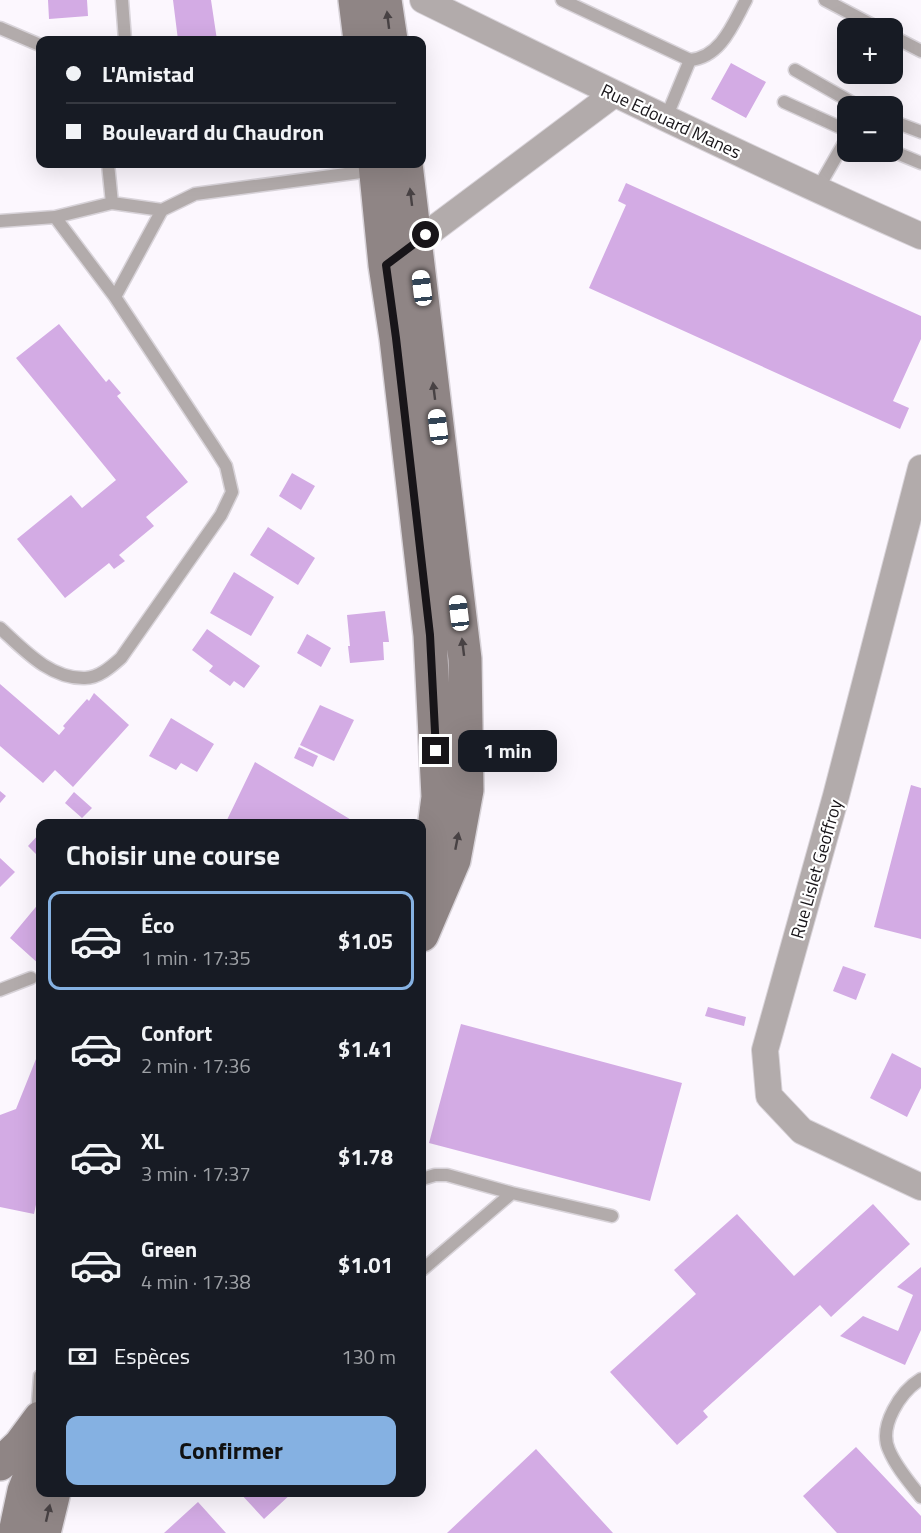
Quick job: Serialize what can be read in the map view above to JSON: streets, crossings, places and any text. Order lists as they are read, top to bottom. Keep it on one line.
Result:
{"streets":{"street":["Rue Edouard Manes","Rue Lislet Geoffroy"]},"page":{"map_buttons":["+","−"],"banner":["L'Amistad","Boulevard du Chaudron"],"bubble":"1 min","heading":"Choisir une course","list":[{"name":"Éco","note":"1 min · 17:35","value":"$1.05"},{"name":"Confort","note":"2 min · 17:36","value":"$1.41"},{"name":"XL","note":"3 min · 17:37","value":"$1.78"},{"name":"Green","note":"4 min · 17:38","value":"$1.01"}],"pay":["Espèces","130 m"],"buttons":"Confirmer"}}
